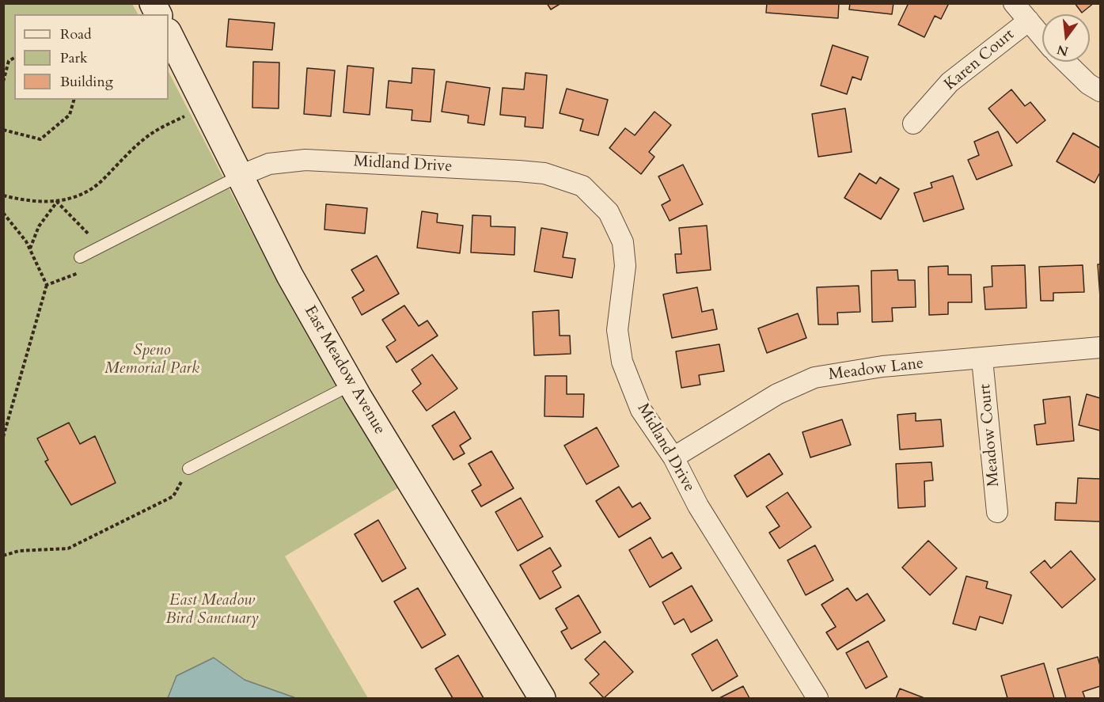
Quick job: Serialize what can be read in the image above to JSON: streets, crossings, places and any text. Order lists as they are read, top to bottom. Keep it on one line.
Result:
{"streets":{"street":["Karen Court","Midland Drive","Meadow Lane","East Meadow Avenue","Meadow Court"]},"crossings":[["Midland Drive","Meadow Lane"],["Midland Drive","East Meadow Avenue"],["Meadow Lane","Meadow Court"]],"parks":["Speno Memorial Park","East Meadow Bird Sanctuary"],"legend":["Road","Park","Building"],"north":"bottom"}
